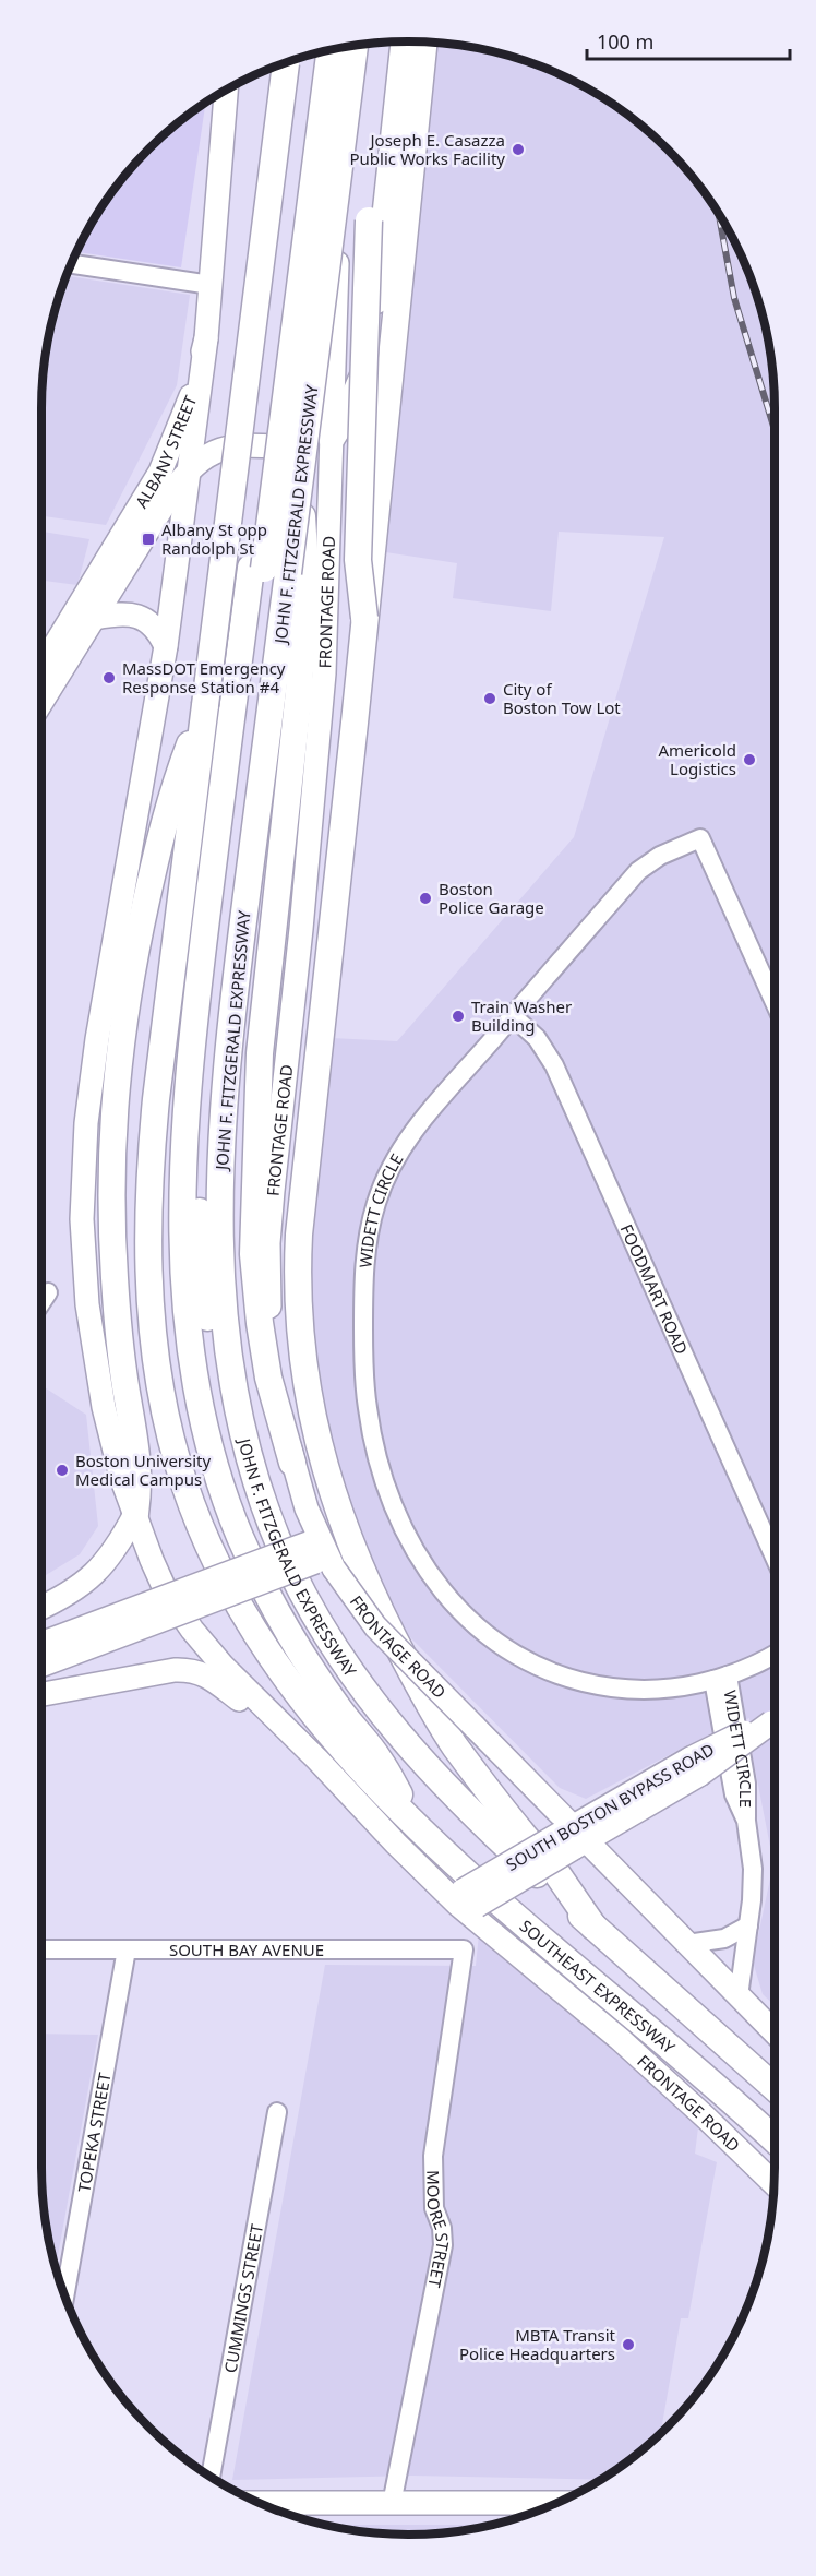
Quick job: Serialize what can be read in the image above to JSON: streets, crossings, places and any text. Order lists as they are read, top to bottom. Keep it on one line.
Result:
{"streets":{"highway":["JOHN F. FITZGERALD EXPRESSWAY","SOUTHEAST EXPRESSWAY"],"main road":["ALBANY STREET","FRONTAGE ROAD","SOUTH BOSTON BYPASS ROAD"],"street":["WIDETT CIRCLE","FOODMART ROAD","SOUTH BAY AVENUE","TOPEKA STREET","MOORE STREET","CUMMINGS STREET"]},"crossings":[["ALBANY STREET","FRONTAGE ROAD"],["FRONTAGE ROAD","WIDETT CIRCLE"],["FRONTAGE ROAD","SOUTH BOSTON BYPASS ROAD"],["WIDETT CIRCLE","FOODMART ROAD"],["SOUTH BAY AVENUE","TOPEKA STREET"],["SOUTH BAY AVENUE","MOORE STREET"]],"places":{"other":["Joseph E. Casazza Public Works Facility","MassDOT Emergency Response Station #4","City of Boston Tow Lot","Americold Logistics","Boston Police Garage","Train Washer Building","Boston University Medical Campus","MBTA Transit Police Headquarters"],"transit":["Albany St opp Randolph St"]},"scale_bar":"100 m"}
